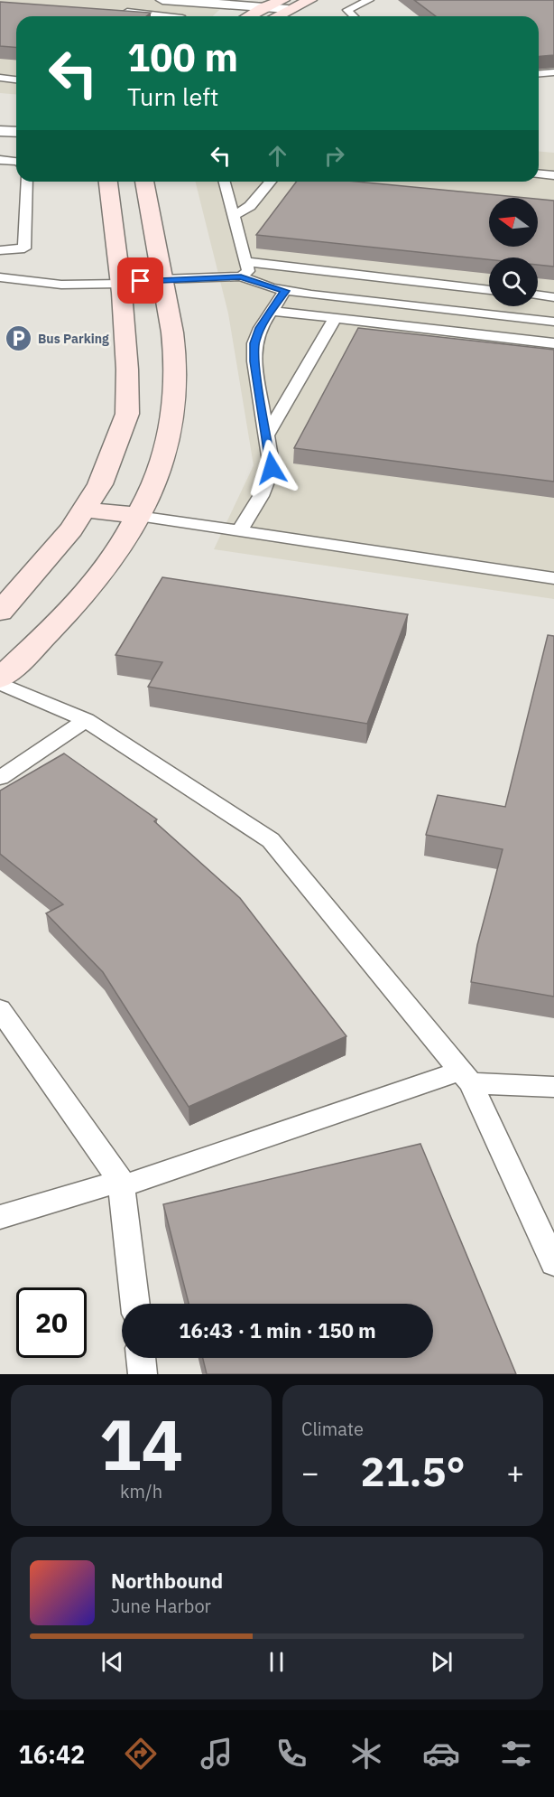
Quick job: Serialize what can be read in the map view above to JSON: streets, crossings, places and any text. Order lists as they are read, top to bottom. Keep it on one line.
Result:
{"places":{"parking":["Bus Parking"]},"north":"left","page":{"turn":["100 m","Turn left"],"limit":"20","trip":"16:43 · 1 min · 150 m","tile":[["14","km/h"],"Climate"],"heat":["−","21.5°","+"],"song":["Northbound","June Harbor"],"tabs":"16:42"}}
